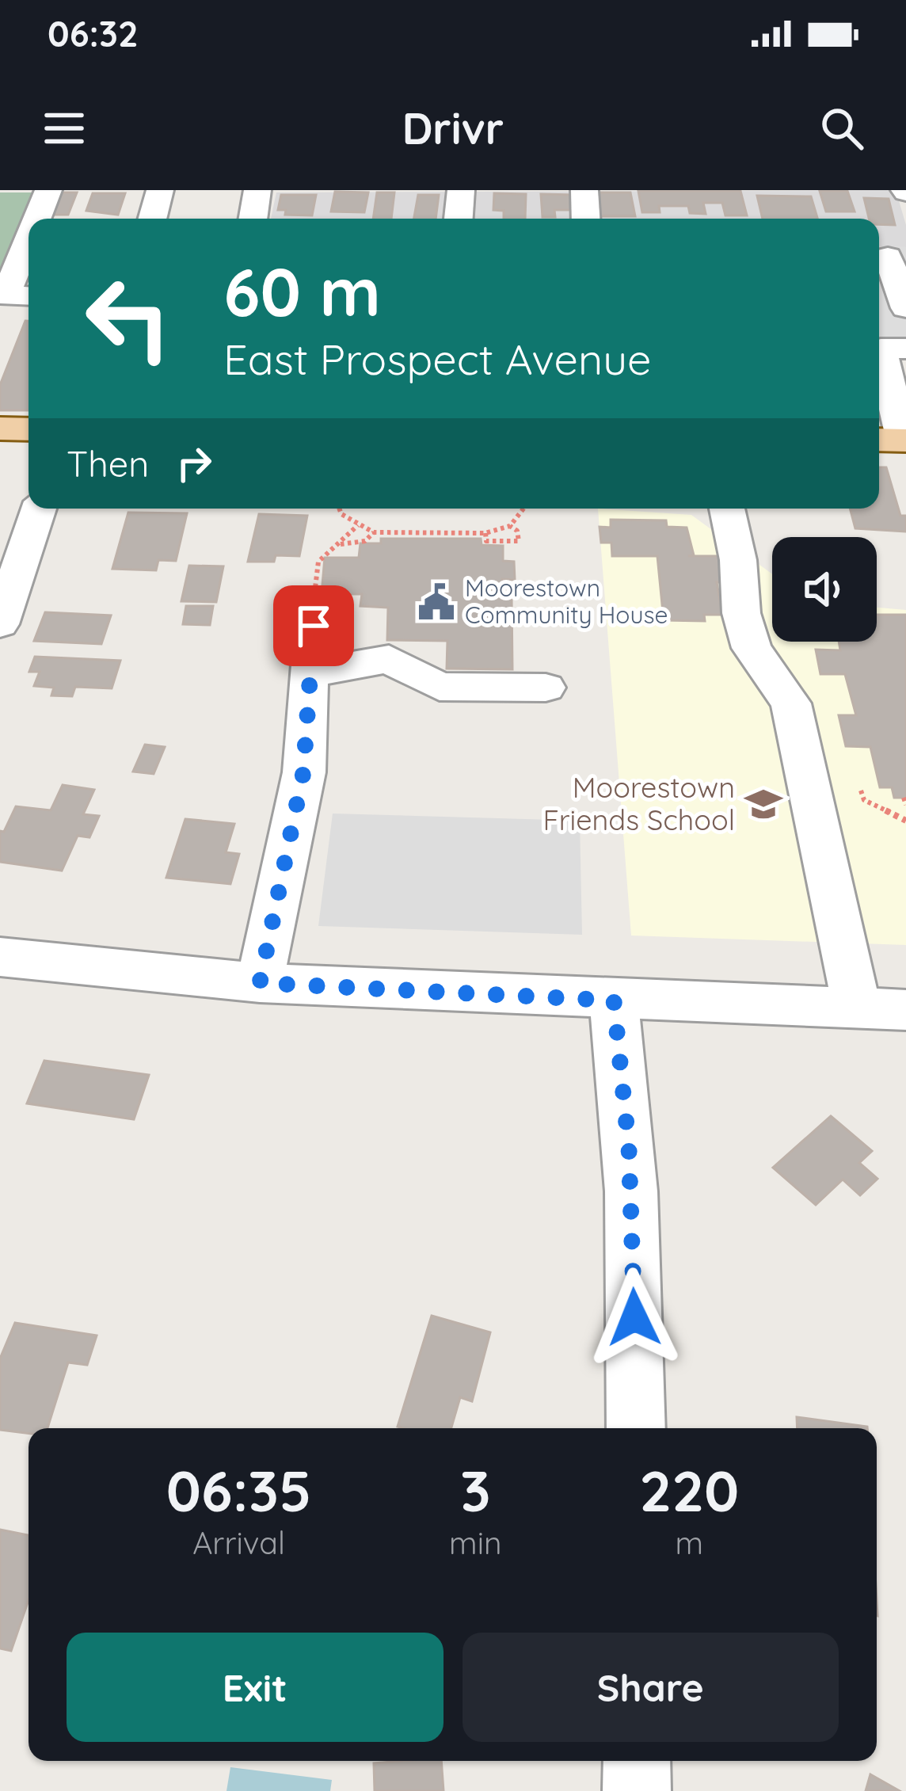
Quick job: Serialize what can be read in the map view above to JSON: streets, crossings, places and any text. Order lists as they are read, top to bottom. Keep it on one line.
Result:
{"places":{"public building":["Moorestown Community House"],"school or university":["Moorestown Friends School"]},"page":{"status":"06:32","header":"Drivr","turn":["60 m","East Prospect Avenue"],"then":"Then","eta":["06:35","Arrival","3","min","220","m"],"buttons":["Exit","Share"]}}
